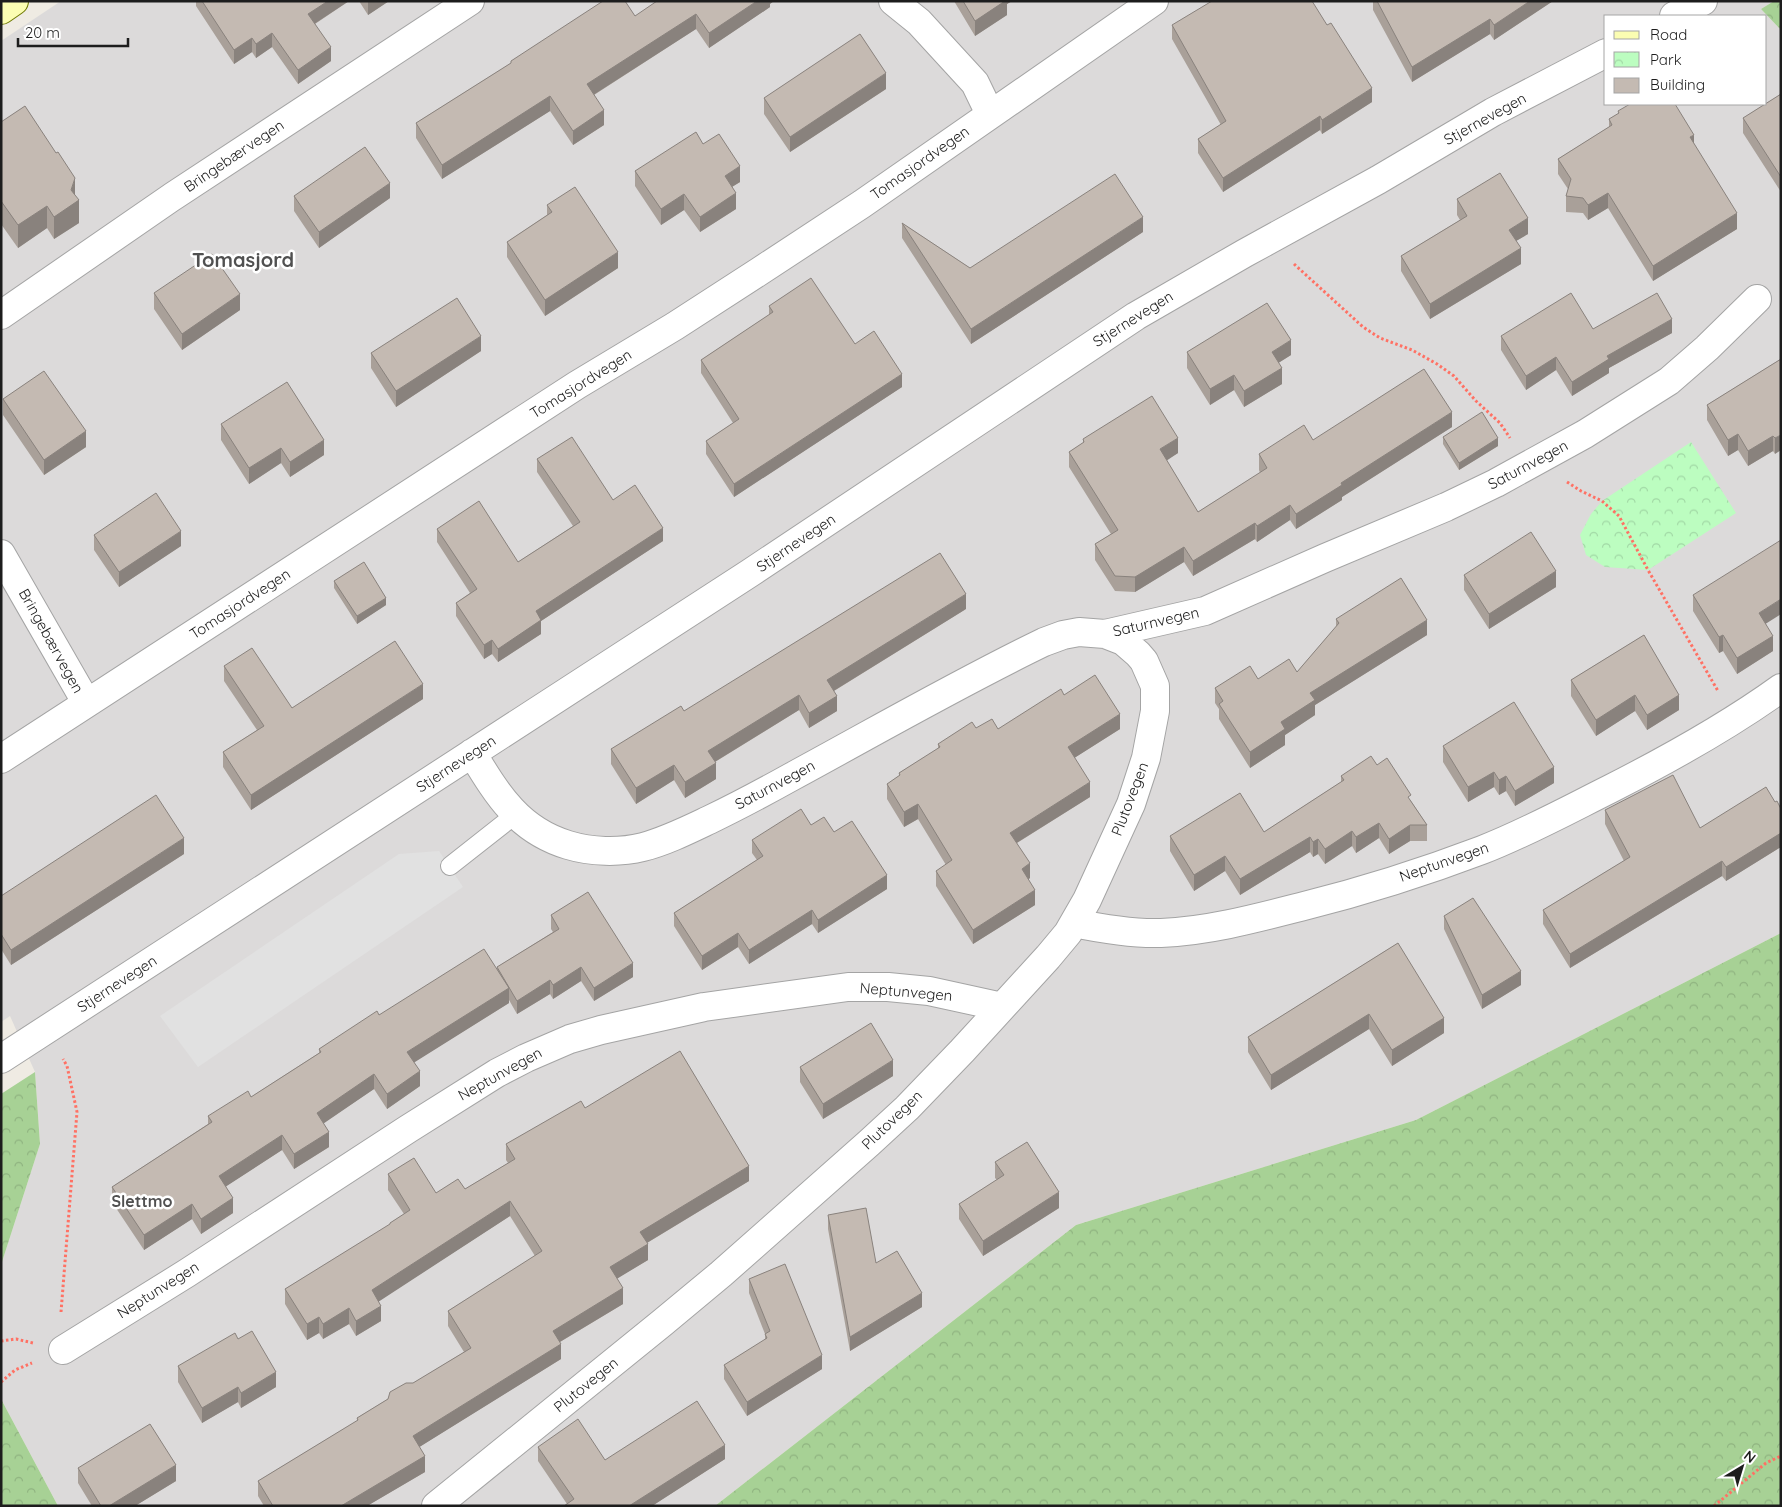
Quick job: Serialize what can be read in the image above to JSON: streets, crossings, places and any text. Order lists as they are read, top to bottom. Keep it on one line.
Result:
{"streets":{"street":["Stjernevegen","Bringebærvegen","Tomasjordvegen","Saturnvegen","Plutovegen","Neptunvegen"]},"crossings":[["Stjernevegen","Saturnvegen"],["Bringebærvegen","Tomasjordvegen"],["Saturnvegen","Plutovegen"],["Plutovegen","Neptunvegen"]],"districts":["Tomasjord","Slettmo"],"legend":["Road","Park","Building"],"scale_bar":"20 m","north":"top right"}
